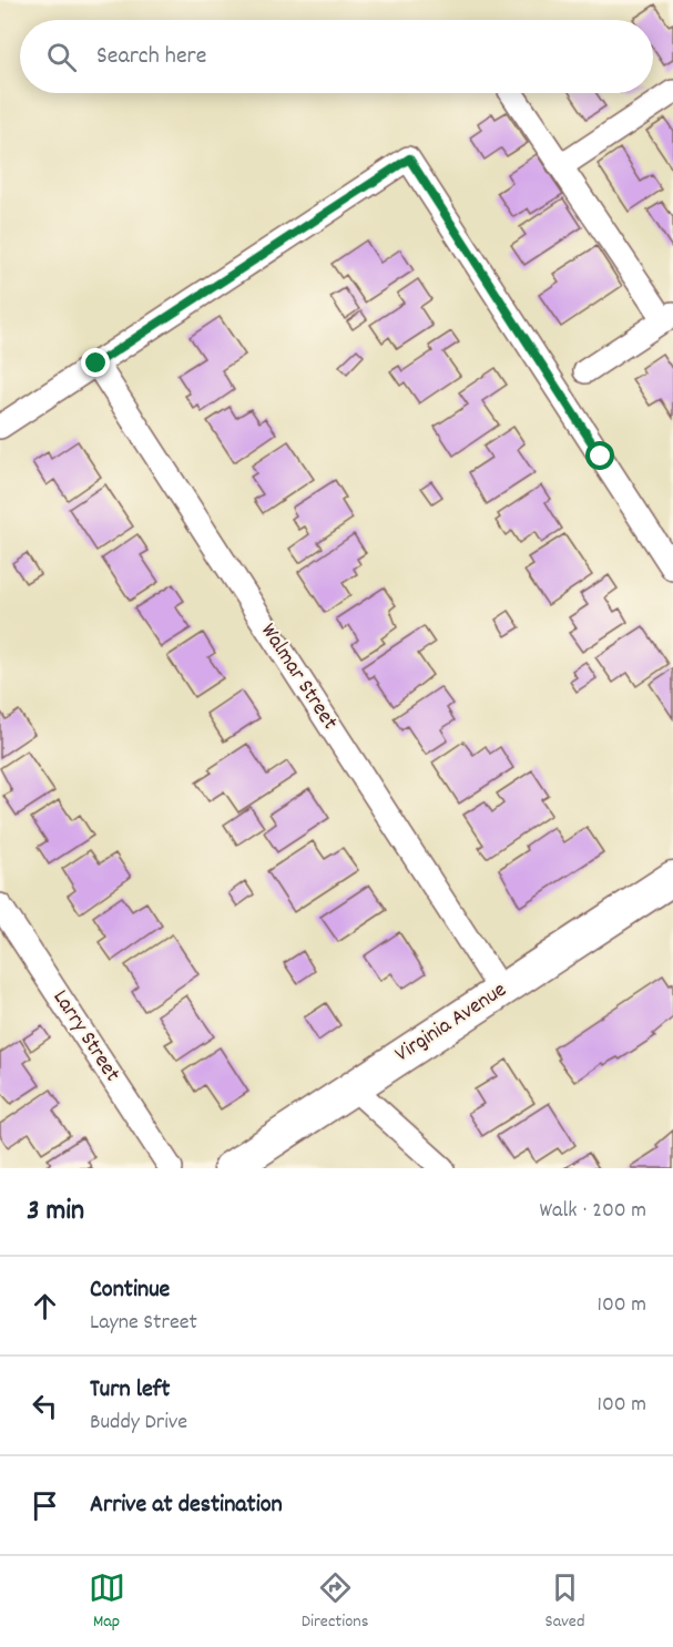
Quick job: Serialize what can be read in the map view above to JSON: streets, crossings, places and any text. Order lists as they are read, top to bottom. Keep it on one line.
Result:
{"streets":{"street":["Walmar Street","Virginia Avenue","Larry Street"]},"crossings":[["Walmar Street","Virginia Avenue"]],"page":{"search":"Search here","heading":["3 min","Walk · 200 m"],"list":[["Continue","Layne Street","100 m"],["Turn left","Buddy Drive","100 m"],"Arrive at destination"],"nav":["Map","Directions","Saved"]}}
